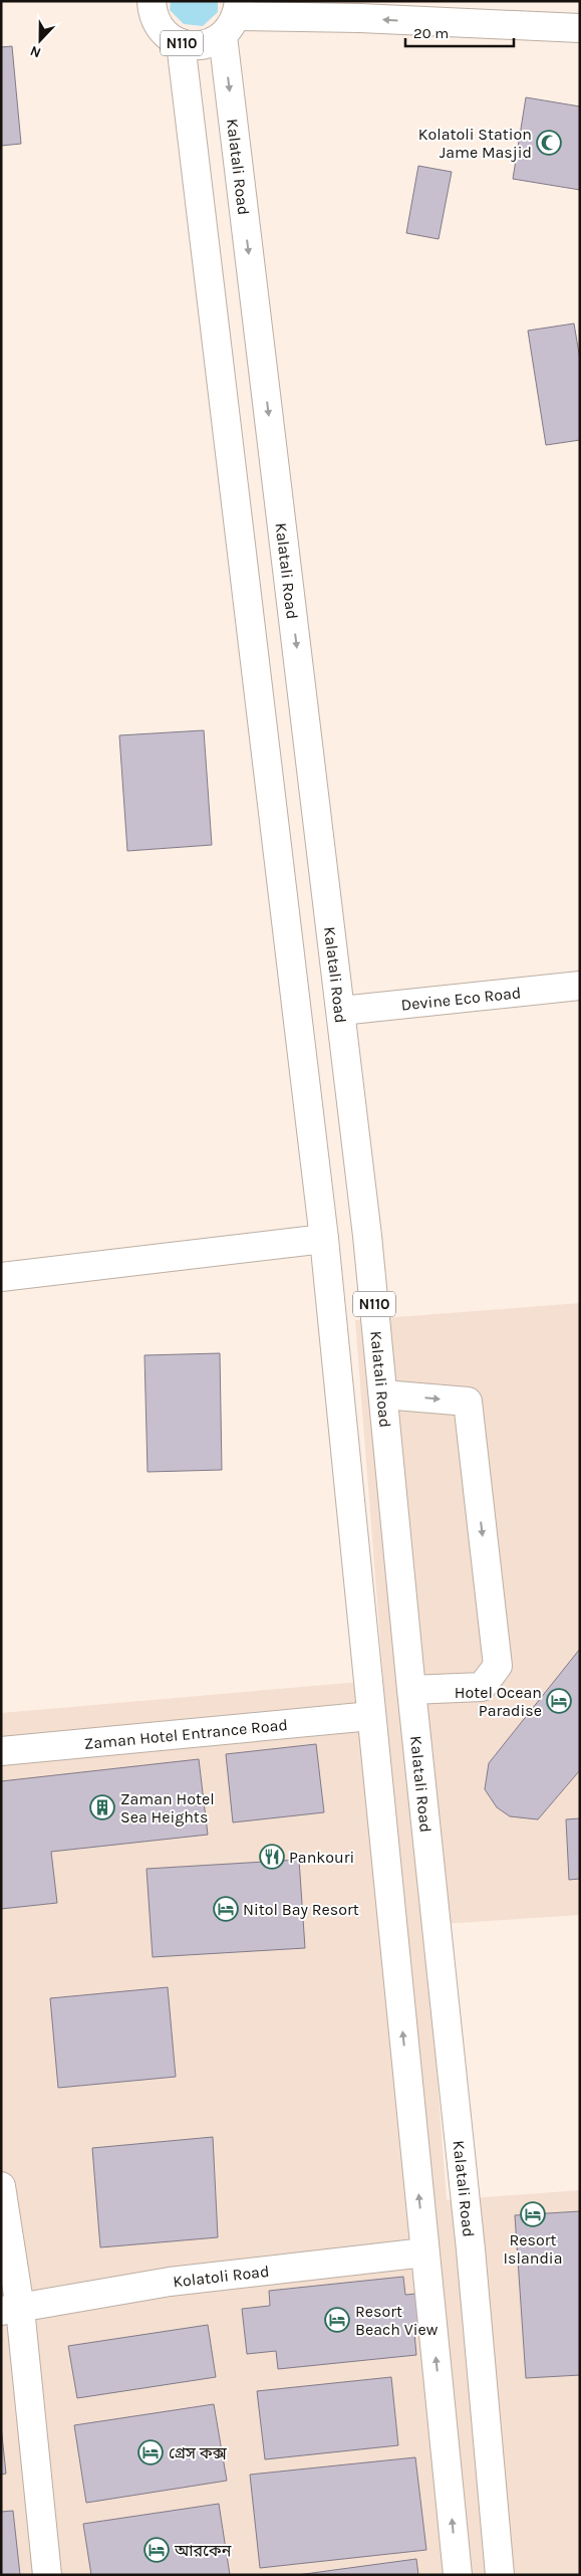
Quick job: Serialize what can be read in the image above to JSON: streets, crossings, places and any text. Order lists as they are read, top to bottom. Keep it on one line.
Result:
{"streets":{"main road":["N110","Kalatali Road","Devine Eco Road","Zaman Hotel Entrance Road","Kolatoli Road"]},"crossings":[["N110","Kalatali Road"],["N110","Zaman Hotel Entrance Road"],["N110","Kolatoli Road"],["Kalatali Road","Devine Eco Road"]],"places":{"mosque":["Kolatoli Station Jame Masjid"],"hotel":["Hotel Ocean Paradise","Nitol Bay Resort","Resort Islandia","Resort Beach View","গ্রেস কক্স","আরকেন"],"building":["Zaman Hotel Sea Heights"],"restaurant":["Pankouri"]},"scale_bar":"20 m","north":"bottom"}
